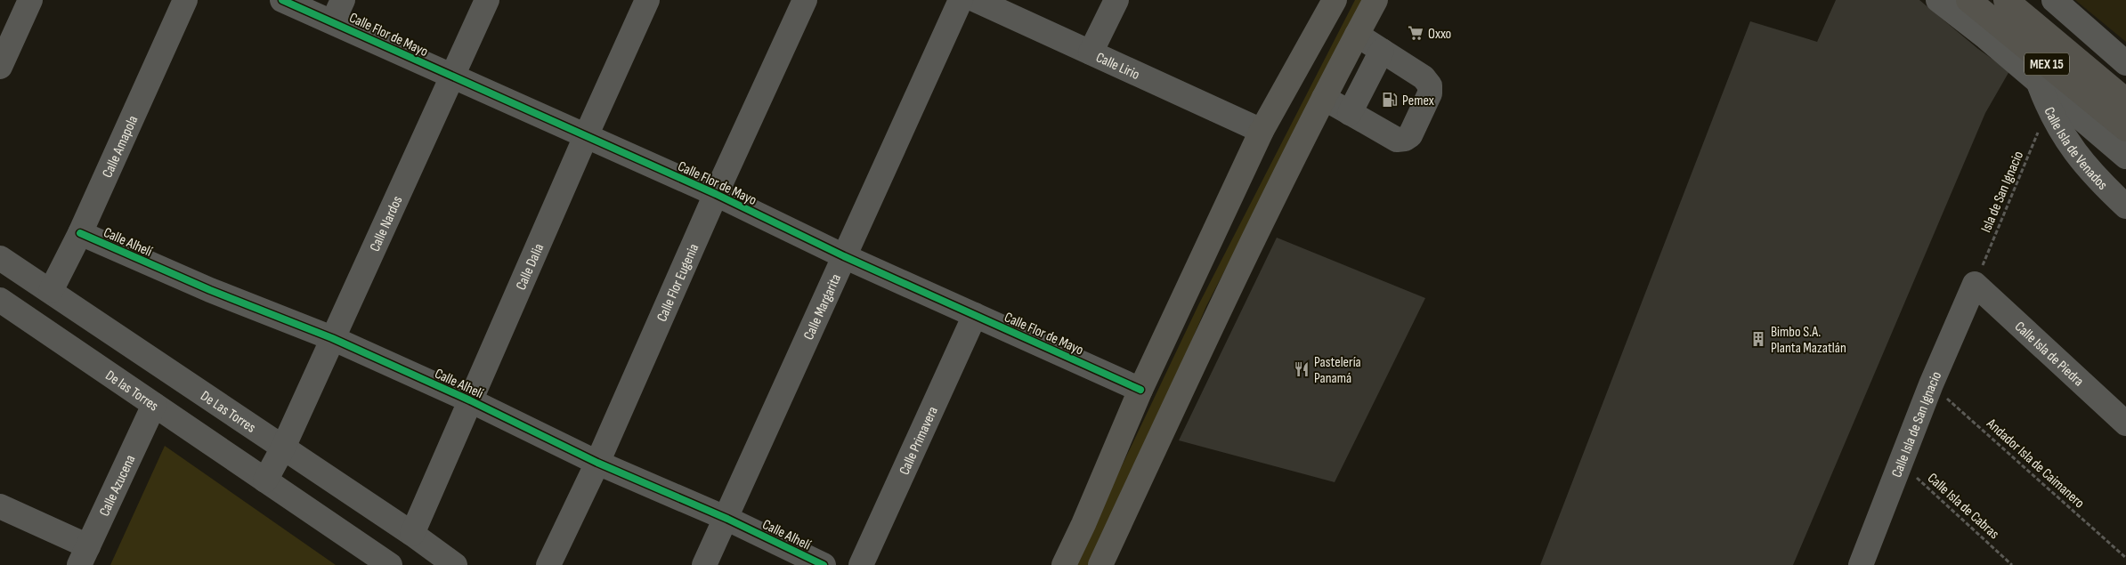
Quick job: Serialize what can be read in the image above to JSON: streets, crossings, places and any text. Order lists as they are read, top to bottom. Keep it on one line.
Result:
{"streets":{"highway":["MEX 15"],"street":["Calle Flor de Mayo","Calle Lirio","Calle Amapola","Calle Isla de Venados","Calle Nardos","Calle Alhelí","Calle Dalia","Calle Flor Eugenia","Calle Margarita","Calle Isla de Piedra","De las Torres","De Las Torres","Calle Isla de San Ignacio","Calle Primavera","Calle Azucena"],"path":["Isla de San Ignacio","Andador Isla de Caimanero","Calle Isla de Cabras"]},"crossings":[["Calle Flor de Mayo","Calle Nardos"],["Calle Flor de Mayo","Calle Dalia"],["Calle Flor de Mayo","Calle Flor Eugenia"],["Calle Flor de Mayo","Calle Margarita"],["Calle Flor de Mayo","Calle Primavera"],["MEX 15","Calle Isla de Venados"],["Calle Amapola","Calle Alhelí"],["Calle Amapola","De Las Torres"],["Calle Isla de Venados","Isla de San Ignacio"],["Isla de San Ignacio","Calle Isla de Piedra"],["Isla de San Ignacio","Calle Isla de San Ignacio"],["Calle Nardos","Calle Alhelí"],["Calle Nardos","De Las Torres"],["Calle Alhelí","Calle Dalia"],["Calle Alhelí","Calle Flor Eugenia"],["Calle Alhelí","Calle Margarita"],["Calle Dalia","De Las Torres"],["Calle Isla de Piedra","Calle Isla de San Ignacio"],["De las Torres","Calle Azucena"],["Calle Isla de San Ignacio","Andador Isla de Caimanero"],["Calle Isla de San Ignacio","Calle Isla de Cabras"]],"places":{"supermarket":["Oxxo"],"fuel station":["Pemex"],"building":["Bimbo S.A. Planta Mazatlán"],"restaurant":["Pastelería Panamá"]}}
